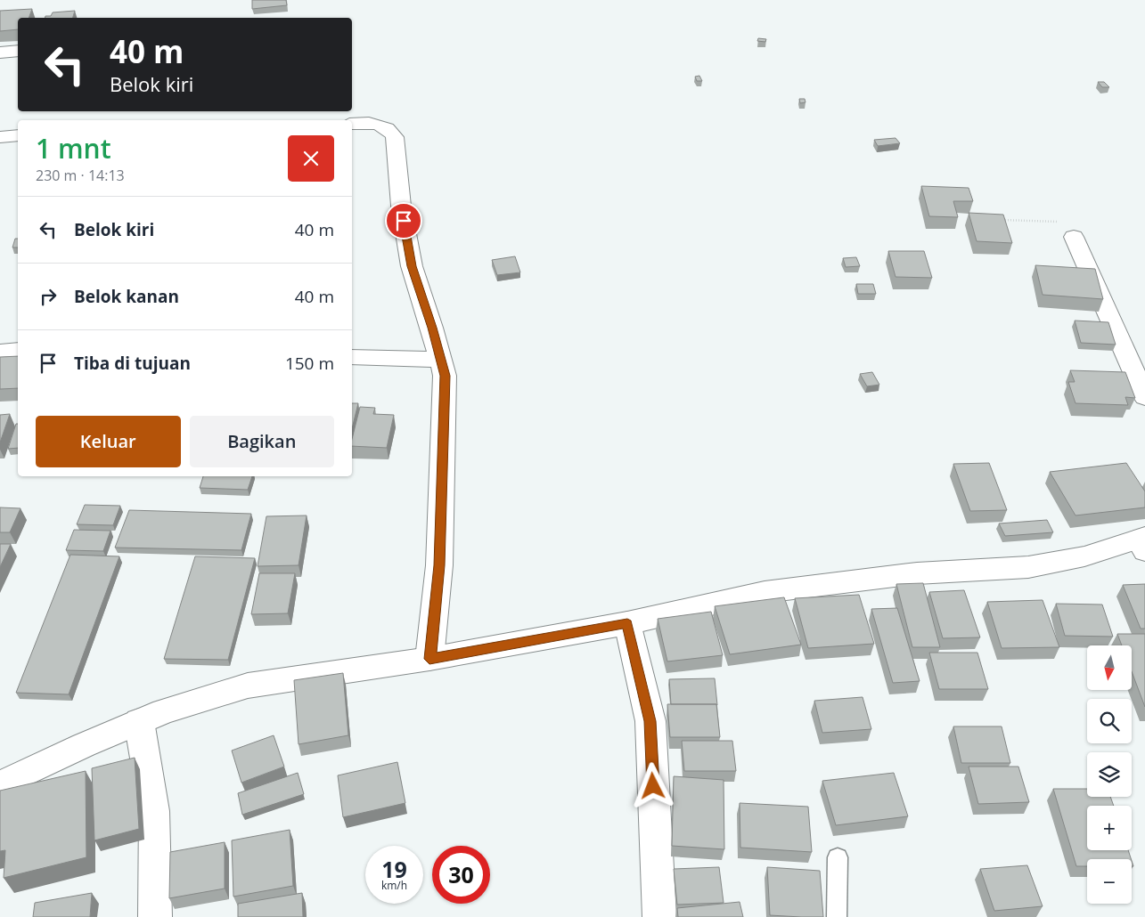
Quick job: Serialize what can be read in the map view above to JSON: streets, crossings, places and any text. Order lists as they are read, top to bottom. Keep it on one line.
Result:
{"north":"bottom","page":{"turn":["40 m","Belok kiri"],"heading":["1 mnt","230 m · 14:13"],"list":[{"name":"Belok kiri","value":"40 m"},{"name":"Belok kanan","value":"40 m"},{"name":"Tiba di tujuan","value":"150 m"}],"buttons":["Keluar","Bagikan"],"map_buttons":["+","−"],"speed":"19 km/h","limit":"30"}}
